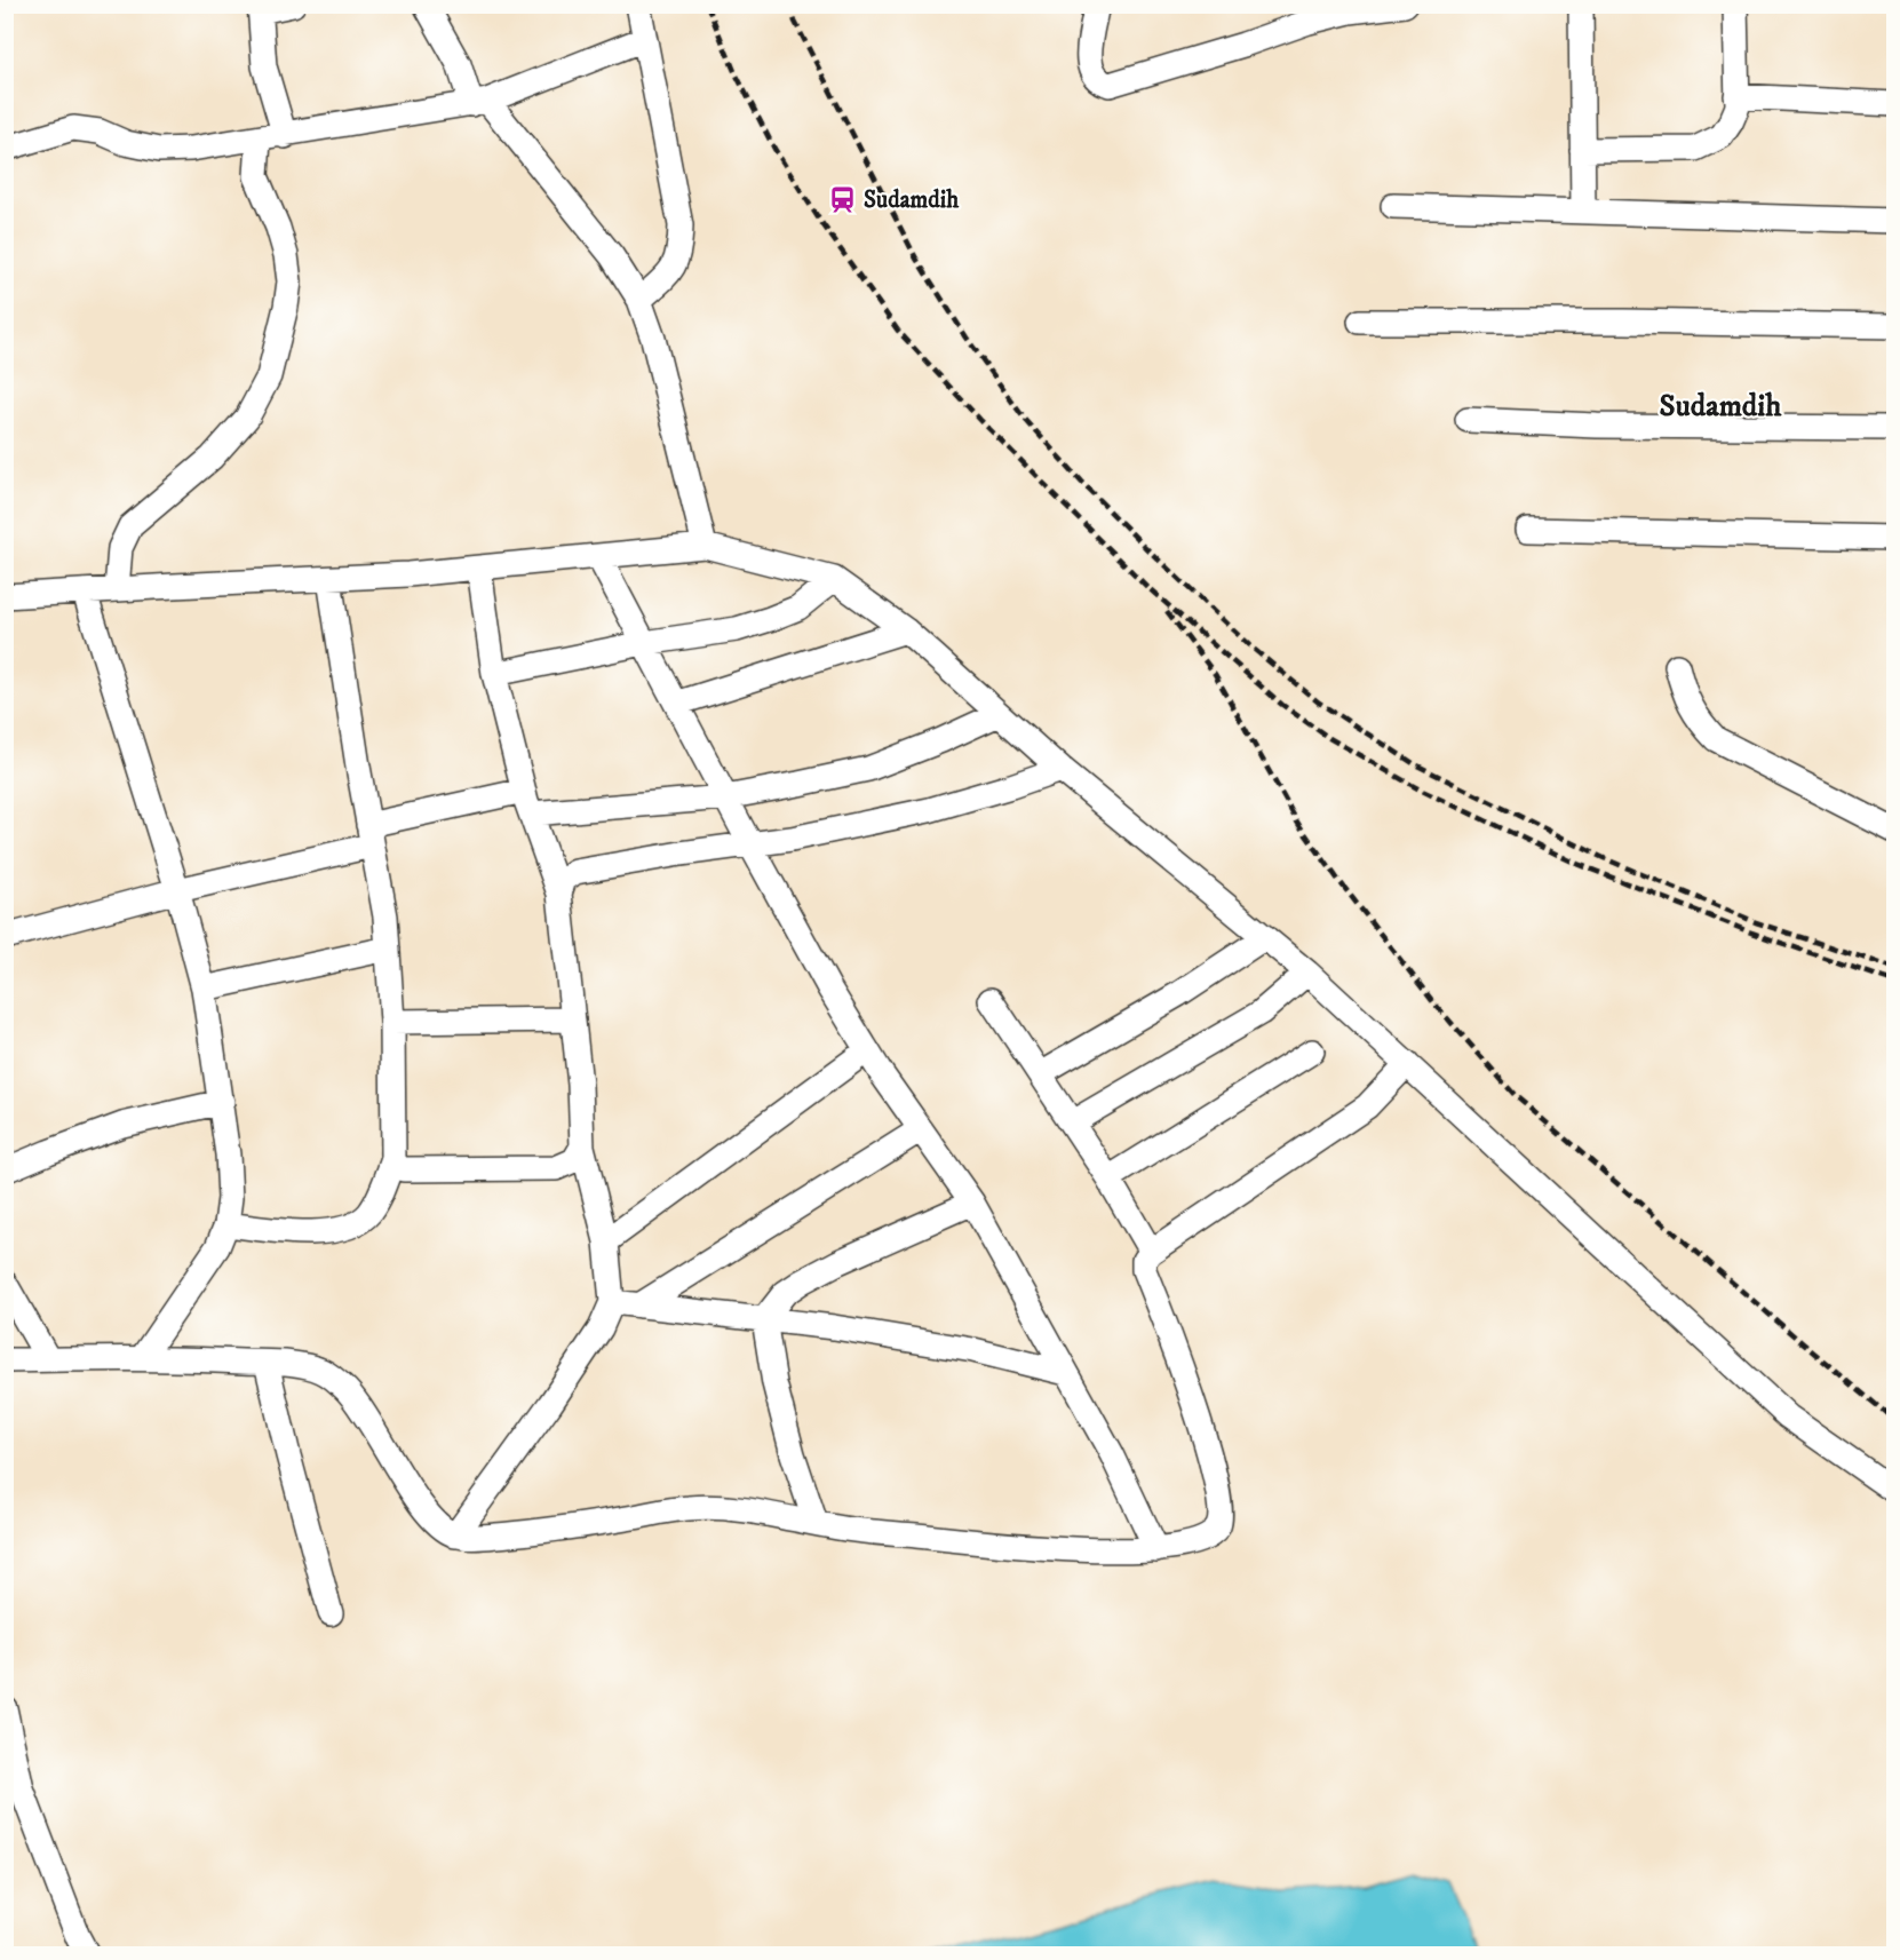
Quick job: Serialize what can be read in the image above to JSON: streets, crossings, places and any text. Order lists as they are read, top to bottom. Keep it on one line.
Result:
{"districts":["Sudamdih"],"places":{"station":["Sudamdih"]}}
